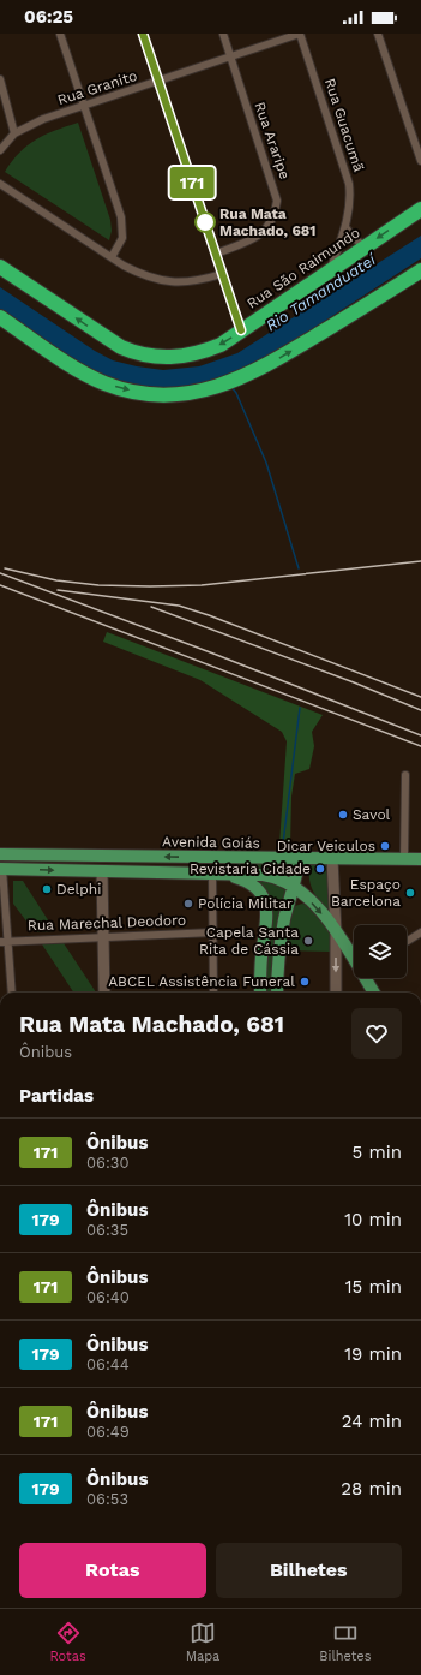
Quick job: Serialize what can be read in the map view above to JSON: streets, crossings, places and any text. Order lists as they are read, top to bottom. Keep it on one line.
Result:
{"streets":{"highway":["Rua São Raimundo"],"main road":["Avenida Goiás"],"street":["Rua Granito","Rua Guacumã","Rua Araripe","Rua Marechal Deodoro"]},"crossings":[["Rua Granito","Rua Guacumã"],["Rua Granito","Rua Araripe"],["Rua Guacumã","Rua São Raimundo"]],"one_way":["Rua São Raimundo"],"water":["Rio Tamanduateí"],"places":["Rua Mata Machado, 681","Savol","Dicar Veiculos","Revistaria Cidade","Delphi","Espaço Barcelona","Polícia Militar","Capela Santa Rita de Cássia","ABCEL Assistência Funeral"],"lines":["bus line 171"],"page":{"status":"06:25","on_map":"171","heading":[["Rua Mata Machado, 681","Ônibus"],"Partidas"],"list":[{"mark":"171","name":"Ônibus","note":"06:30","value":"5 min"},{"mark":"179","name":"Ônibus","note":"06:35","value":"10 min"},{"mark":"171","name":"Ônibus","note":"06:40","value":"15 min"},{"mark":"179","name":"Ônibus","note":"06:44","value":"19 min"},{"mark":"171","name":"Ônibus","note":"06:49","value":"24 min"},{"mark":"179","name":"Ônibus","note":"06:53","value":"28 min"}],"buttons":["Rotas","Bilhetes"],"tabs":["Rotas","Mapa","Bilhetes"]}}
